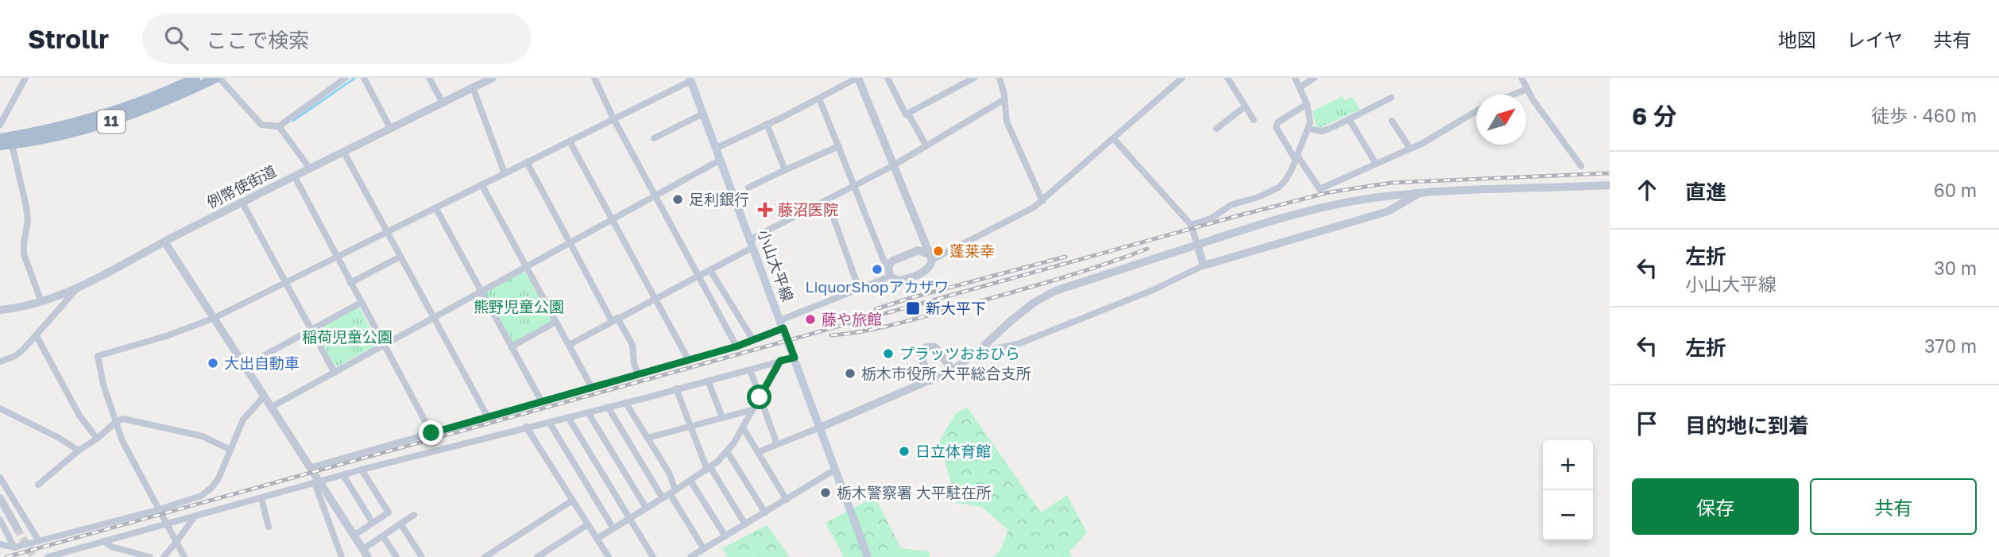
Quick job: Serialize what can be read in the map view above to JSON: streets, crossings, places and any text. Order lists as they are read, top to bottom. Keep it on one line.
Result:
{"streets":{"main road":["11","小山大平線"],"street":["例幣使街道"]},"parks":["熊野児童公園","稲荷児童公園"],"places":{"other":["足利銀行","蓬莱幸","LiquorShopアカザワ","藤や旅館","プラッツおおひら","大出自動車","栃木市役所 大平総合支所","日立体育館","栃木警察署 大平駐在所"],"health":["藤沼医院"],"transit":["新大平下"]},"north":"top right","page":{"header":"Strollr","search":"ここで検索","nav":["地図","レイヤ","共有"],"heading":["6 分","徒歩 · 460 m"],"list":[["直進","60 m"],["左折","小山大平線","30 m"],["左折","370 m"],"目的地に到着"],"map_buttons":["+","−"],"buttons":["保存","共有"]}}
